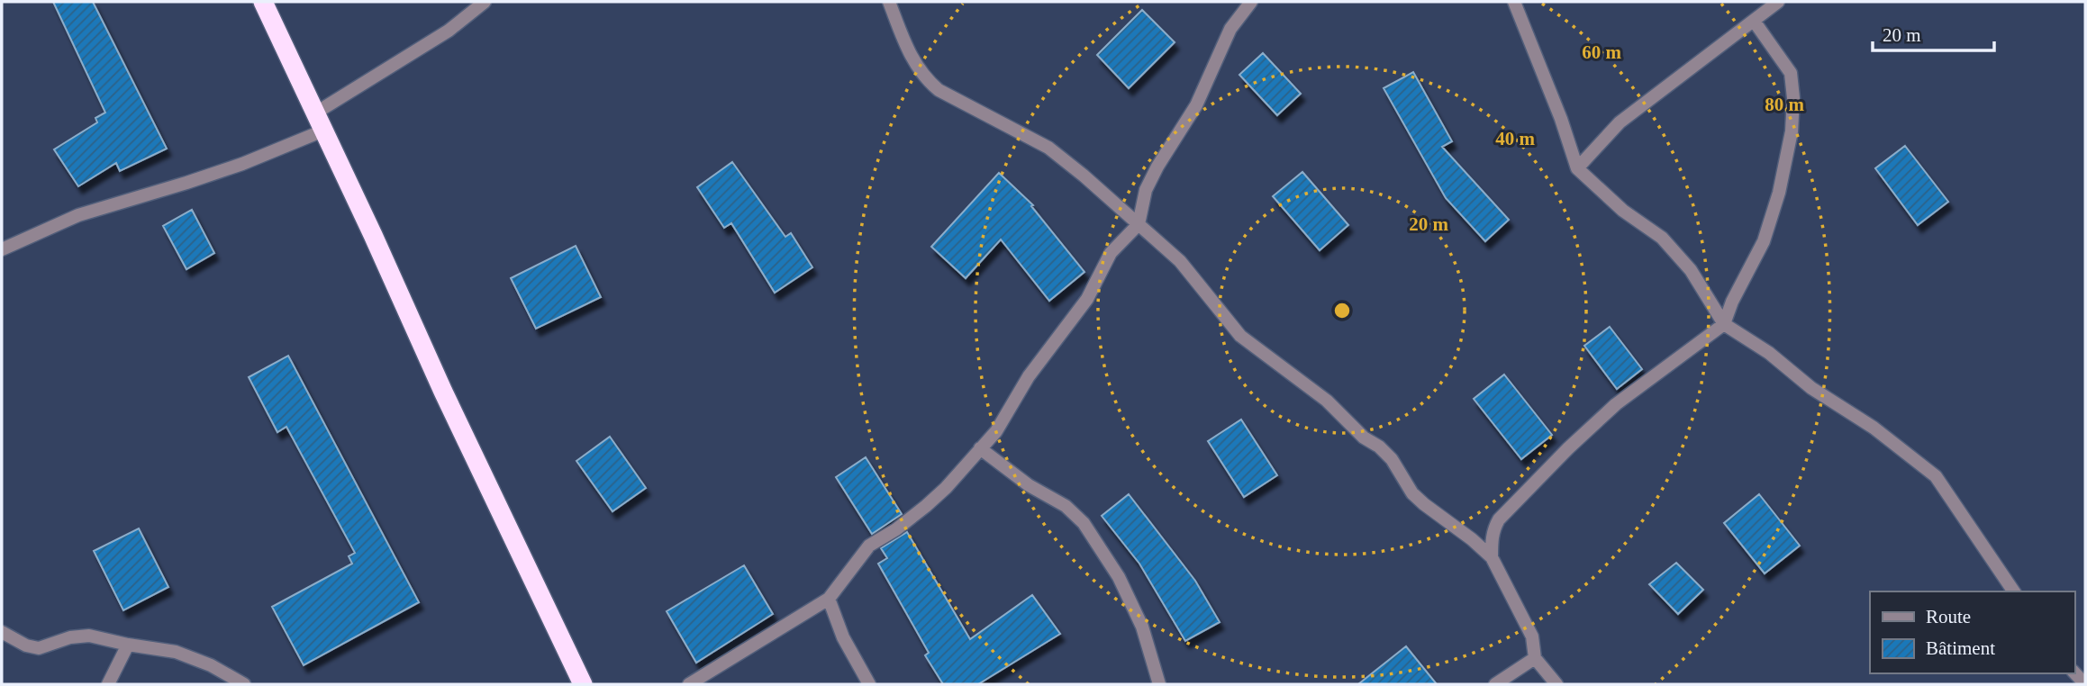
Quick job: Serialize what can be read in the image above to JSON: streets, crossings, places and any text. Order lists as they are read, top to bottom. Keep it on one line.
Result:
{"legend":["Route","Bâtiment"],"scale_bar":"20 m","rings":["60 m","80 m","40 m","20 m"]}
